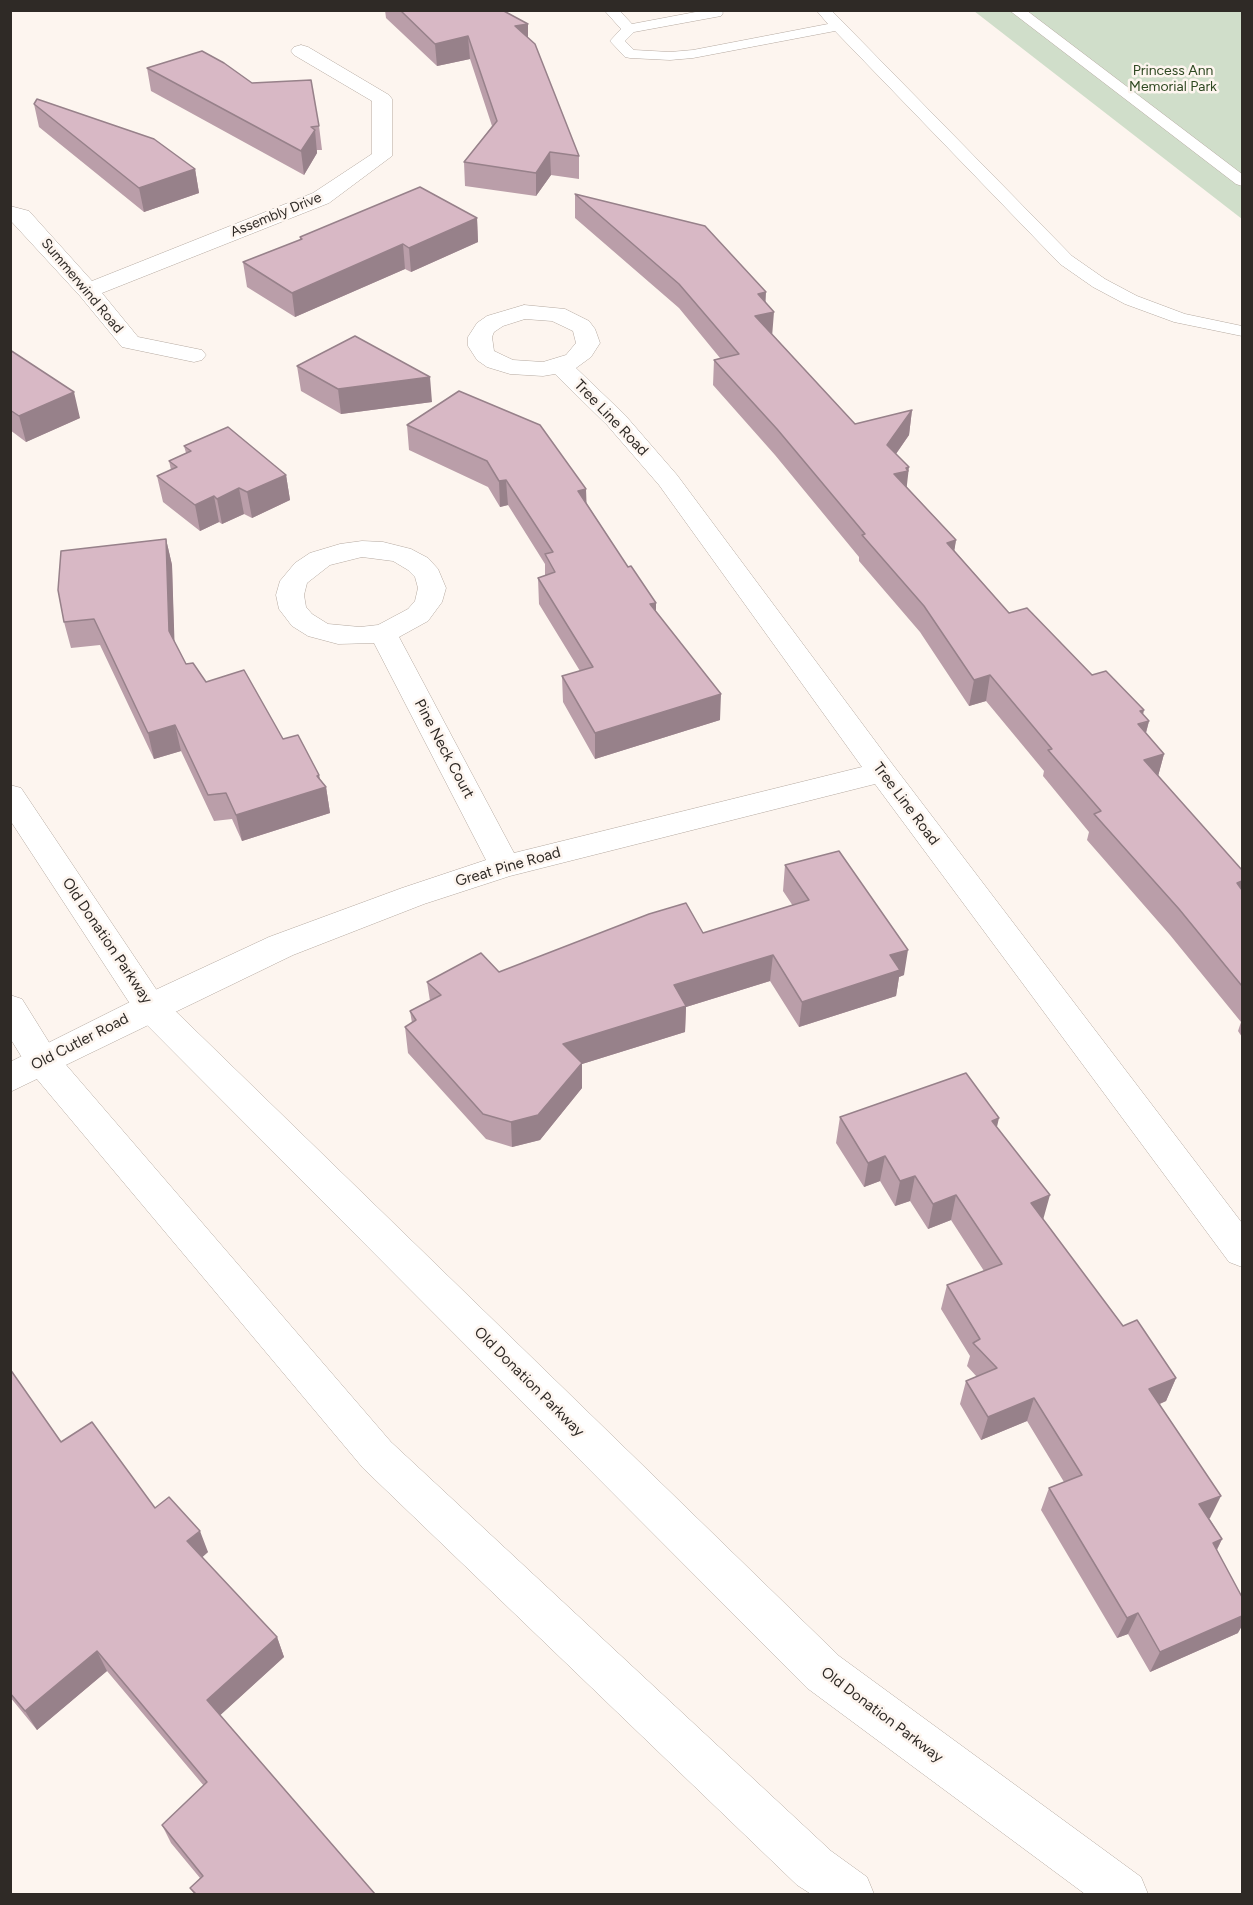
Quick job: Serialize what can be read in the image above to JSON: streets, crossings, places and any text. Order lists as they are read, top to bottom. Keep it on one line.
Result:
{"streets":{"street":["Assembly Drive","Summerwind Road","Tree Line Road","Pine Neck Court","Great Pine Road","Old Donation Parkway","Old Cutler Road"]},"crossings":[["Assembly Drive","Summerwind Road"],["Tree Line Road","Great Pine Road"],["Pine Neck Court","Great Pine Road"],["Great Pine Road","Old Donation Parkway"],["Great Pine Road","Old Cutler Road"],["Old Donation Parkway","Old Cutler Road"]],"parks":["Princess Ann Memorial Park"]}
